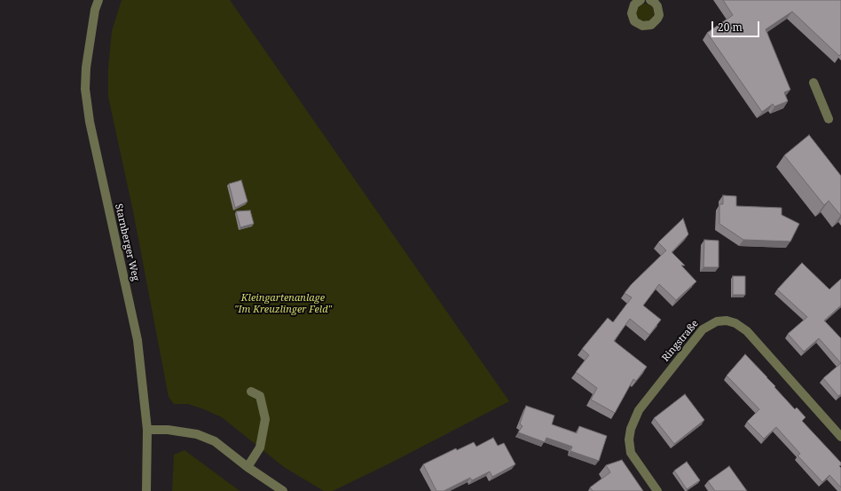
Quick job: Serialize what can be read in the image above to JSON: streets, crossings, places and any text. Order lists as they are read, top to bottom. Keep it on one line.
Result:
{"streets":{"street":["Starnberger Weg","Ringstraße"]},"parks":["Kleingartenanlage \"Im Kreuzlinger Feld\""],"scale_bar":"20 m"}
